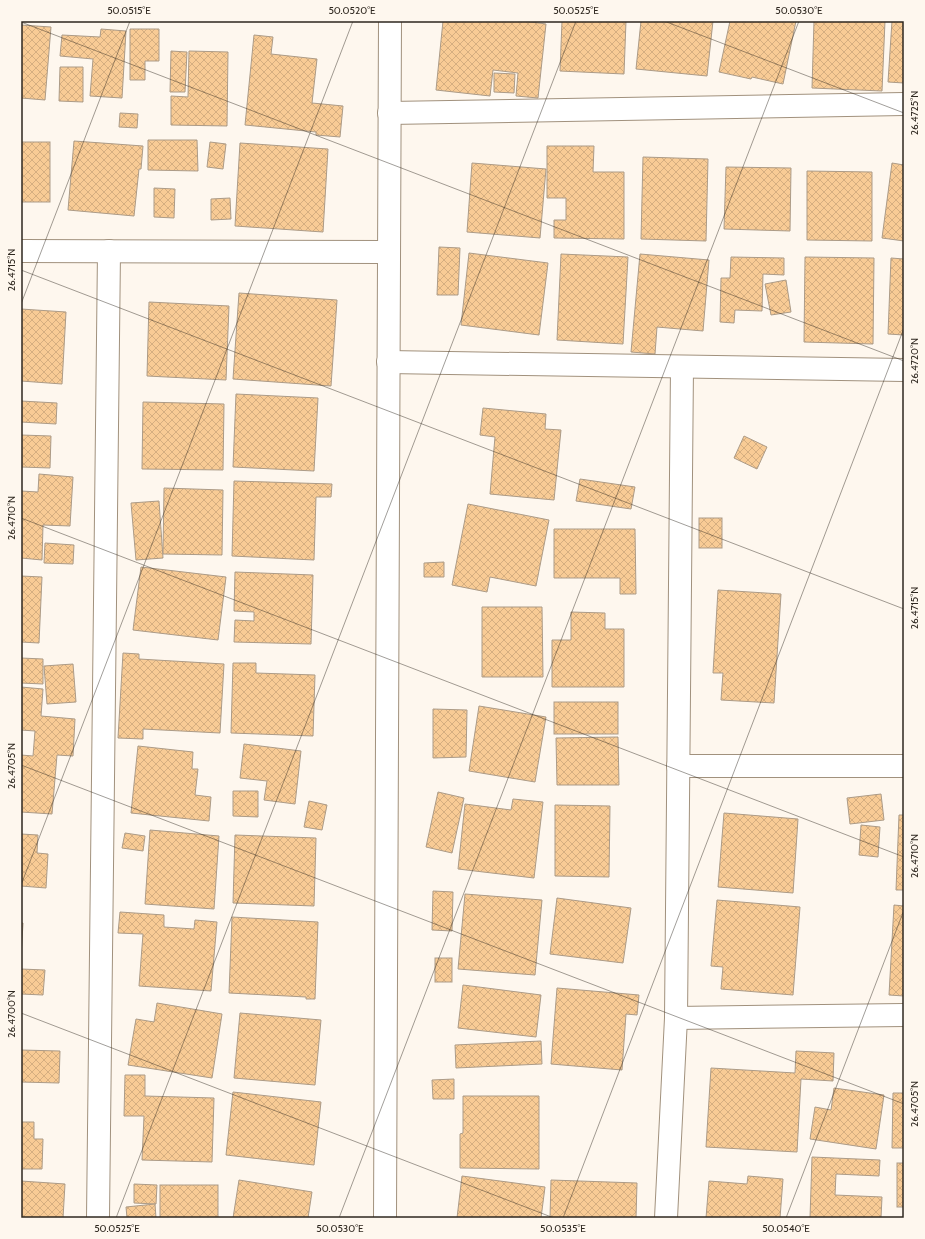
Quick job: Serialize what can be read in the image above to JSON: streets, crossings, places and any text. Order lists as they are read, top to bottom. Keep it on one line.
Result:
{"coordinates":["50.0515°E","50.0520°E","50.0525°E","50.0530°E","26.4725°N","26.4715°N","26.4720°N","26.4710°N","26.4705°N","26.4700°N","50.0535°E","50.0540°E"]}
